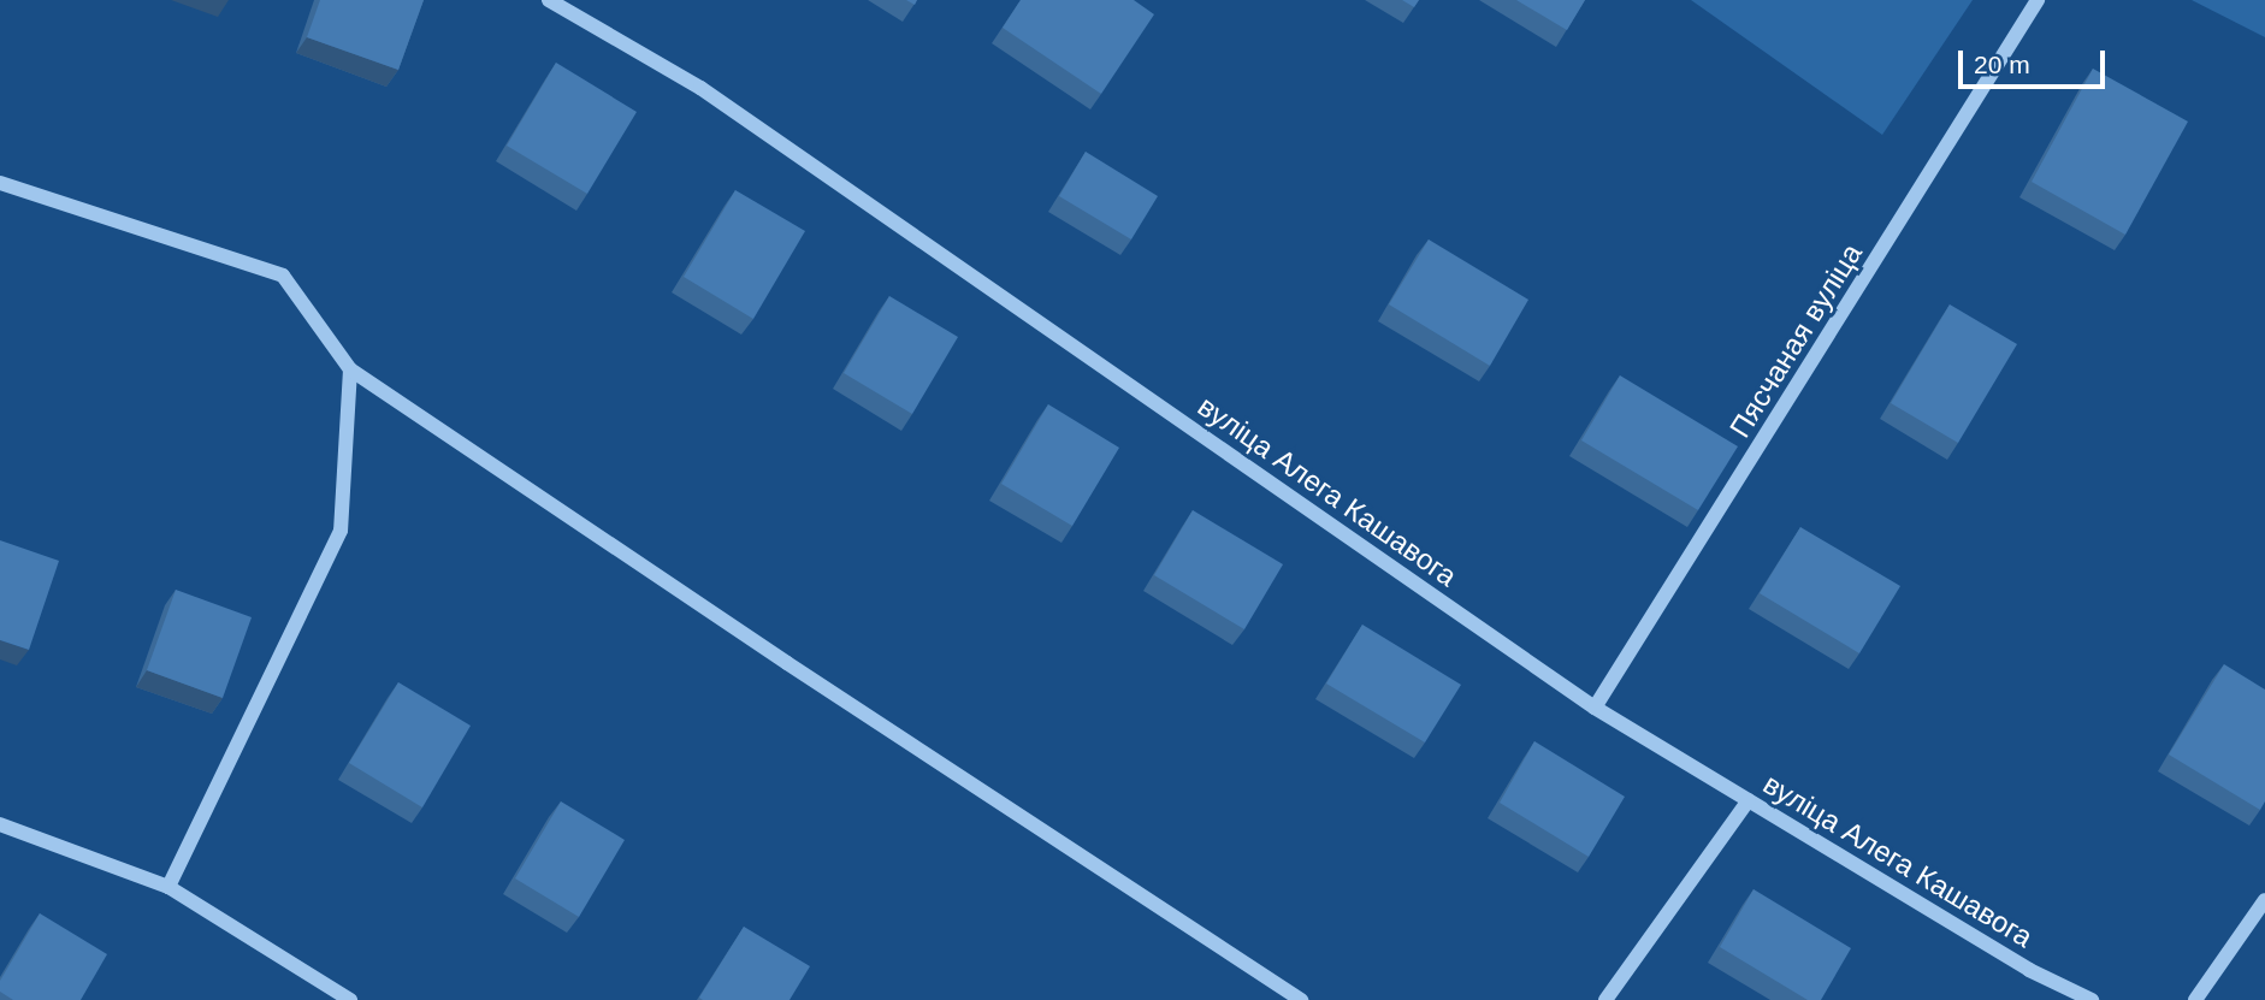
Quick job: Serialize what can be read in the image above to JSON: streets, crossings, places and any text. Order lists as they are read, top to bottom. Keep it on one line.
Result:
{"streets":{"street":["Пясчаная вуліца","вуліца Алега Кашавога"]},"crossings":[["Пясчаная вуліца","вуліца Алега Кашавога"]],"scale_bar":"20 m"}
